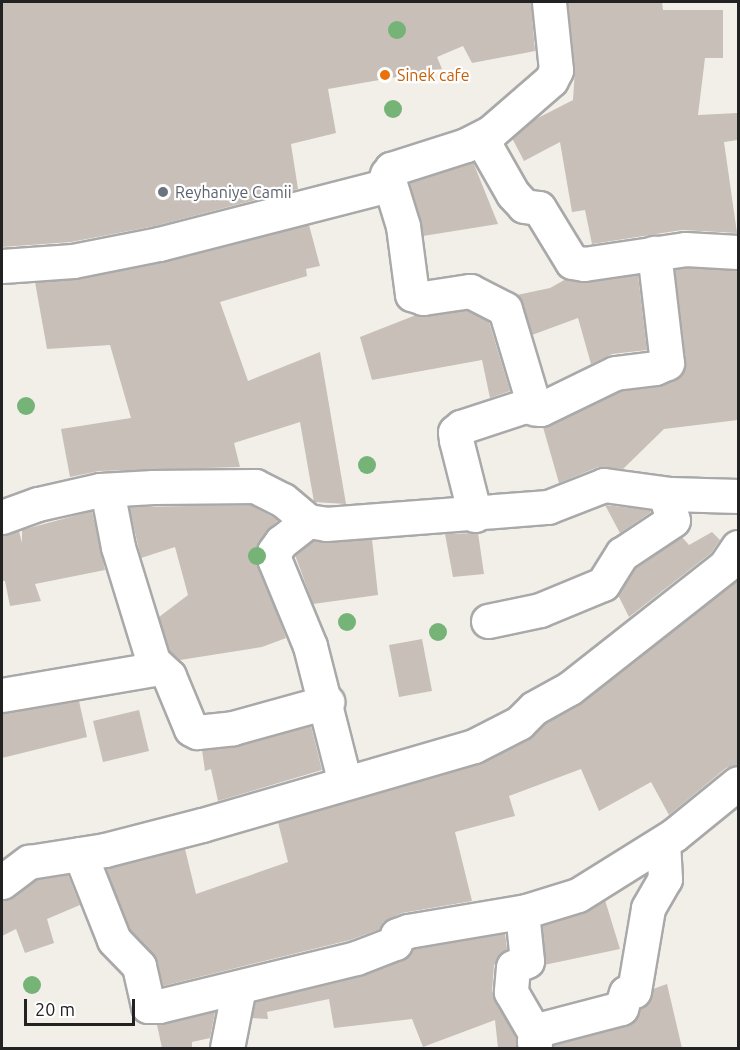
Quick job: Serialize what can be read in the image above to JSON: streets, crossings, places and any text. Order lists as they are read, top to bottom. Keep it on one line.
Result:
{"places":["Sinek cafe","Reyhaniye Camii"],"scale_bar":"20 m"}
